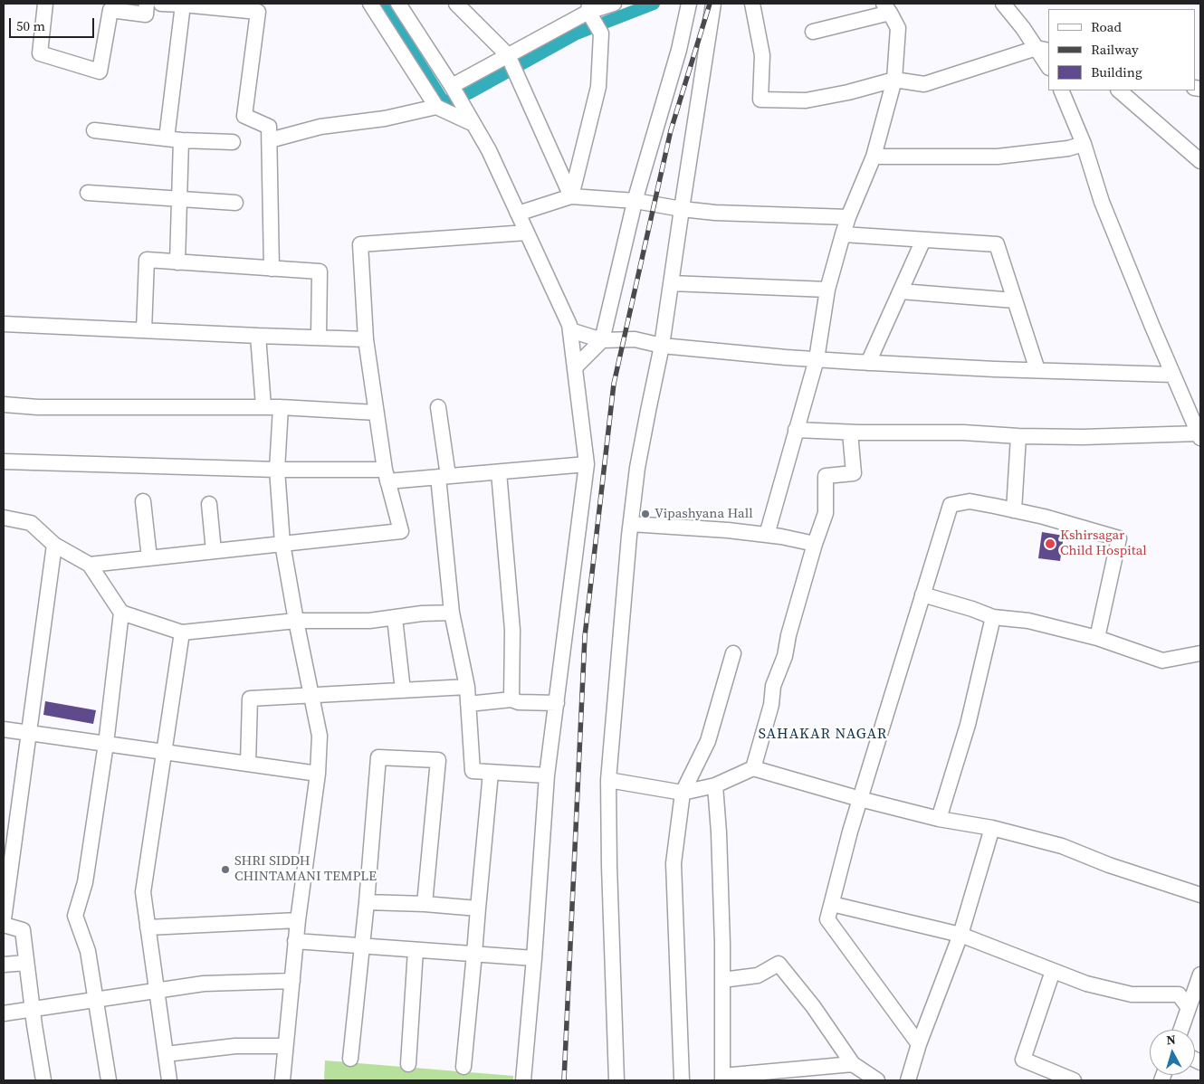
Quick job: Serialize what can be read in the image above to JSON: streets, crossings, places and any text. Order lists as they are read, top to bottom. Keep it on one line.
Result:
{"districts":["SAHAKAR NAGAR"],"places":["Vipashyana Hall","Kshirsagar Child Hospital","SHRI SIDDH CHINTAMANI TEMPLE"],"legend":["Road","Railway","Building"],"scale_bar":"50 m","north":"top"}
